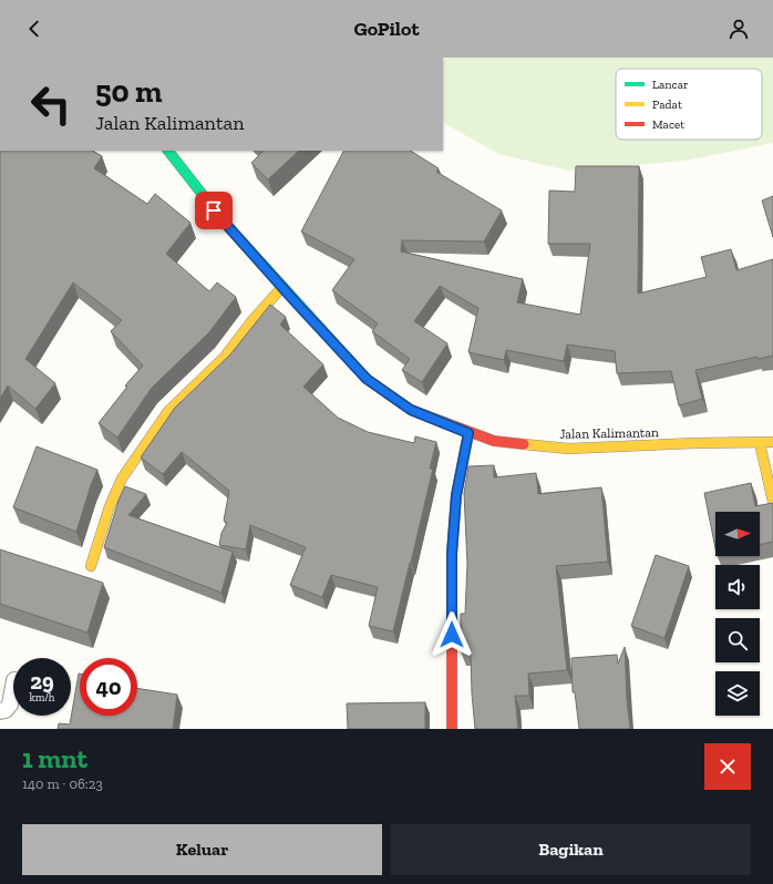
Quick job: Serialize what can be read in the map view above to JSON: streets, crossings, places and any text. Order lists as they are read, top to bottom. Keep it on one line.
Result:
{"streets":{"main road":["Jalan Kalimantan"]},"legend":["Lancar","Padat","Macet"],"north":"right","page":{"header":"GoPilot","turn":["50 m","Jalan Kalimantan"],"speed":"29 km/h","limit":"40","heading":["1 mnt","140 m · 06:23"],"buttons":["Keluar","Bagikan"]}}
